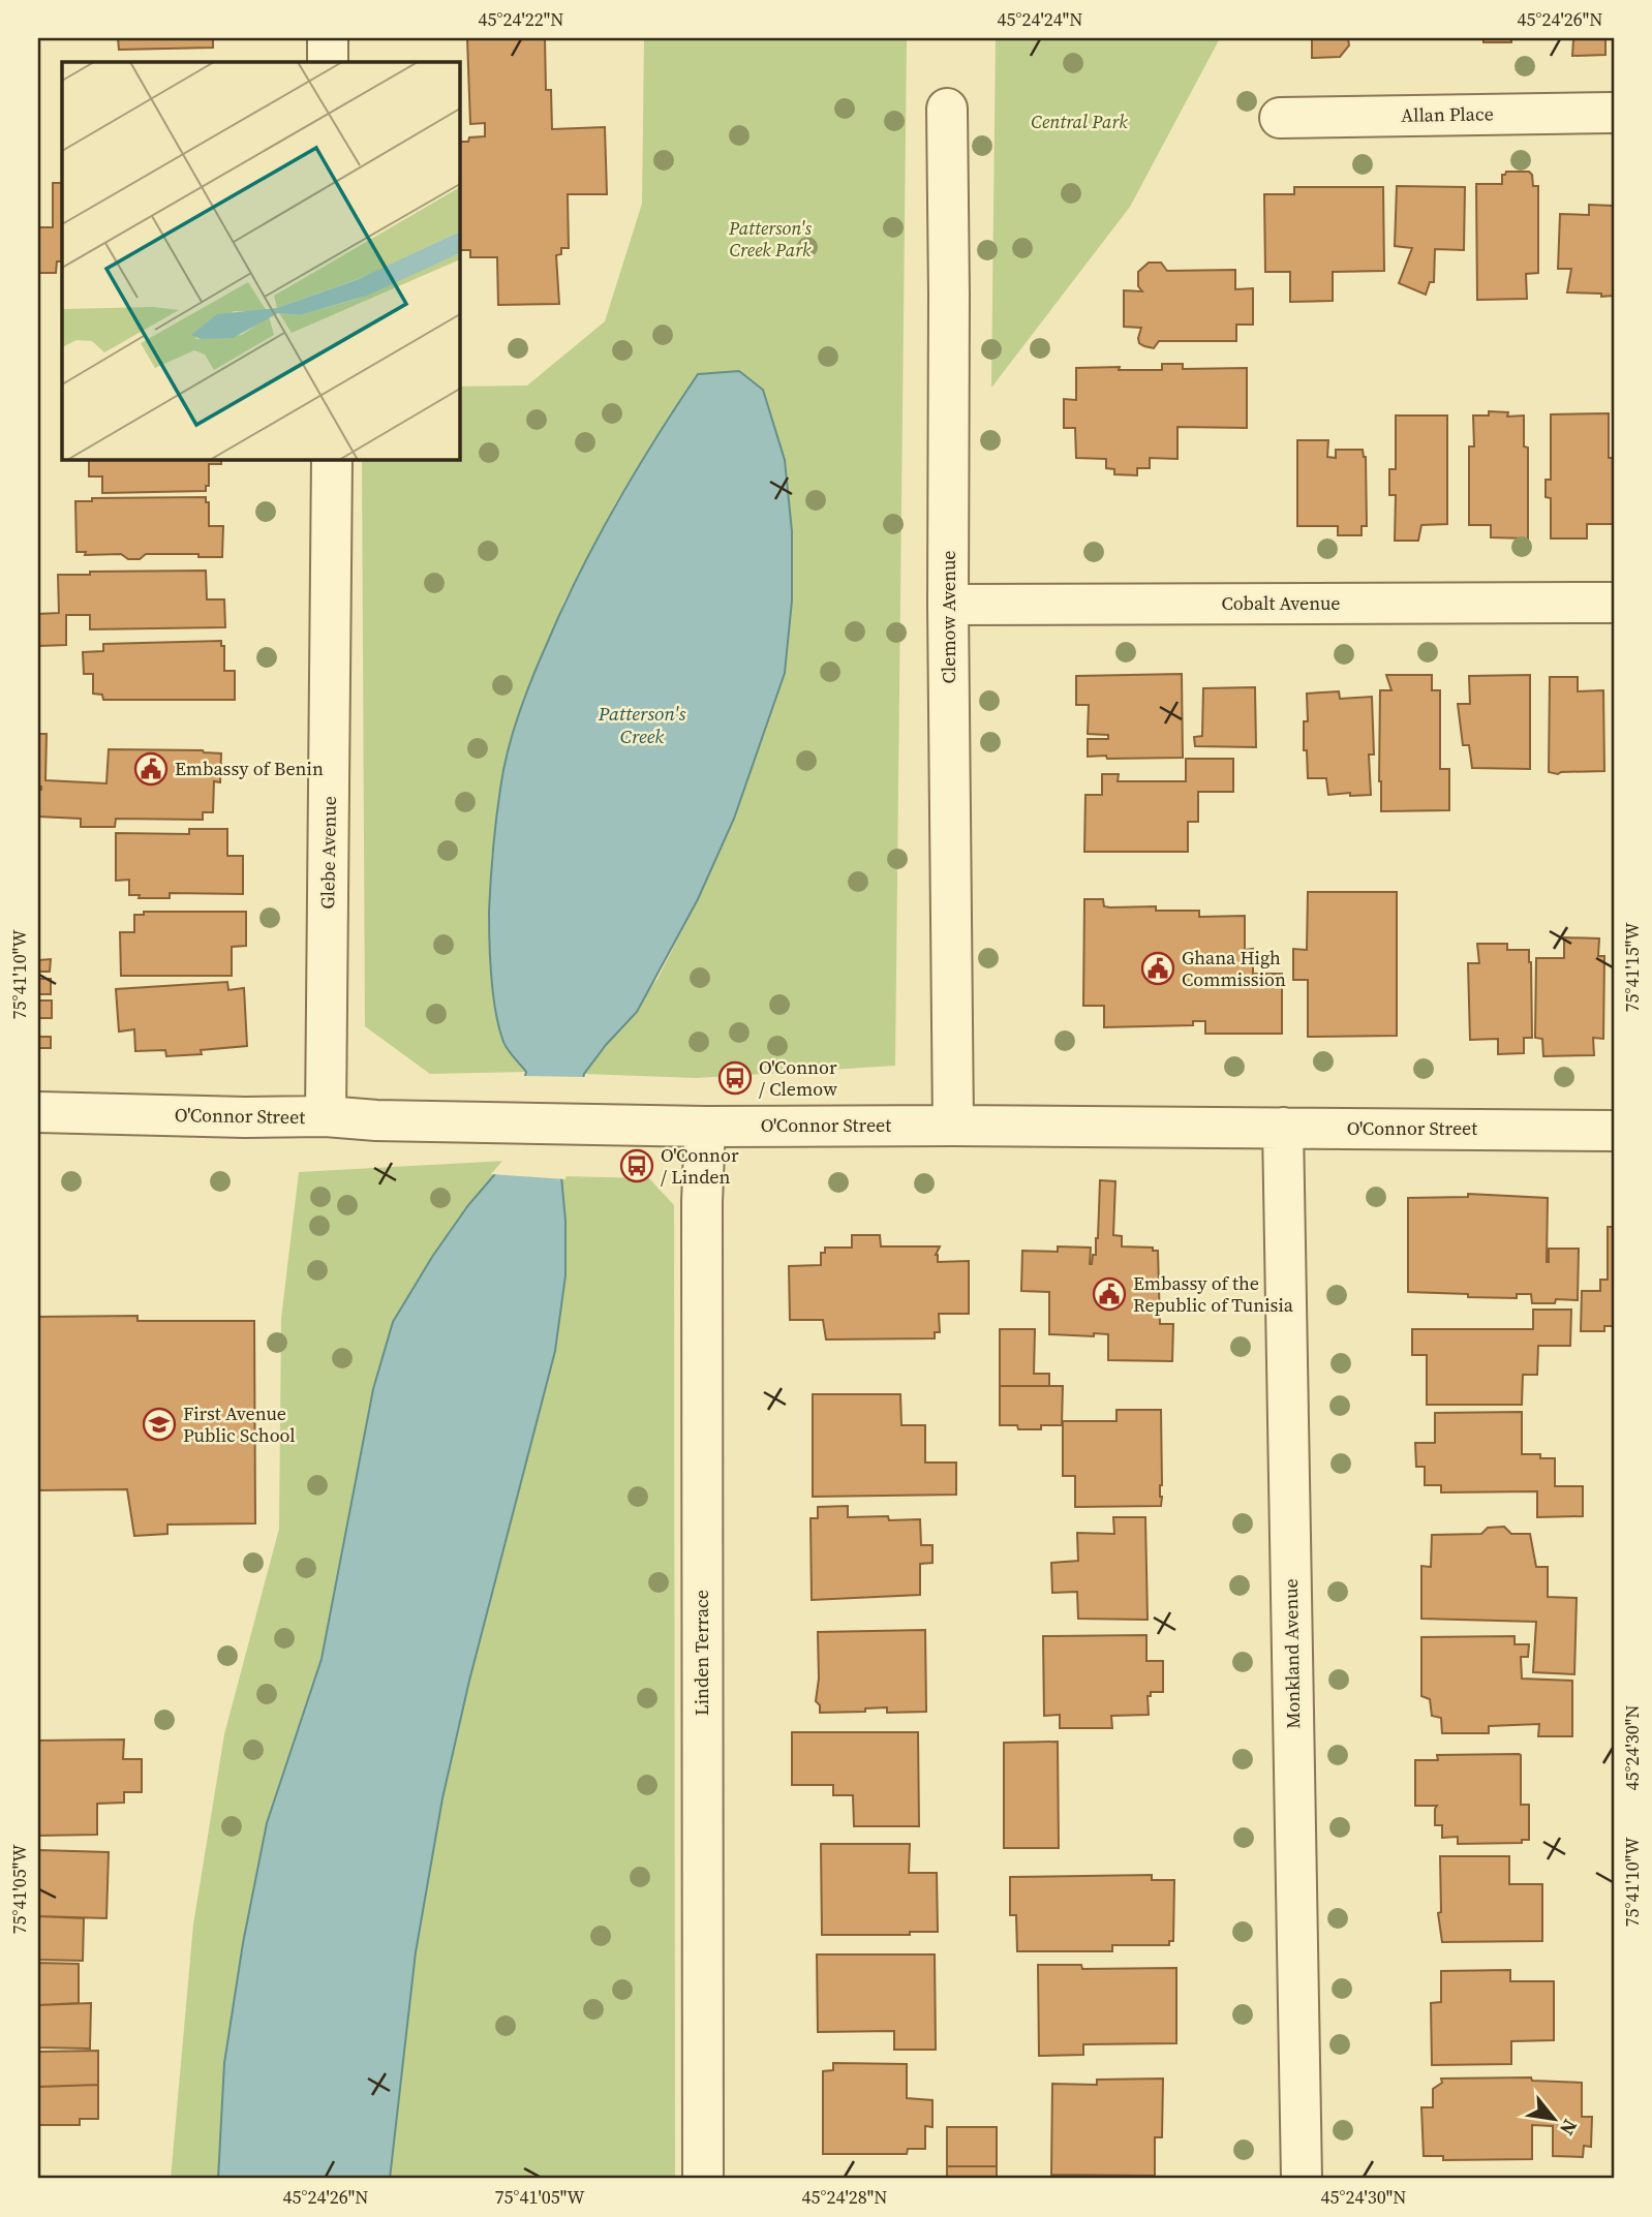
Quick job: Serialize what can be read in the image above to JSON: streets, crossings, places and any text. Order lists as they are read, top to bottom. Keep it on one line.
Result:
{"streets":{"street":["Allan Place","Cobalt Avenue","Clemow Avenue","Glebe Avenue","O'Connor Street","Linden Terrace","Monkland Avenue"]},"crossings":[["Cobalt Avenue","Clemow Avenue"],["Clemow Avenue","O'Connor Street"],["Glebe Avenue","O'Connor Street"],["O'Connor Street","Linden Terrace"],["O'Connor Street","Monkland Avenue"]],"water":["Patterson's Creek"],"parks":["Central Park","Patterson's Creek Park"],"places":{"public building":["Embassy of Benin","Ghana High Commission","Embassy of the Republic of Tunisia"],"bus stop":["O'Connor / Clemow","O'Connor / Linden"],"school or university":["First Avenue Public School"]},"north":"bottom right","coordinates":["45°24'22\"N","45°24'24\"N","45°24'26\"N","75°41'15\"W","75°41'10\"W","45°24'30\"N","75°41'05\"W","45°24'28\"N"]}
